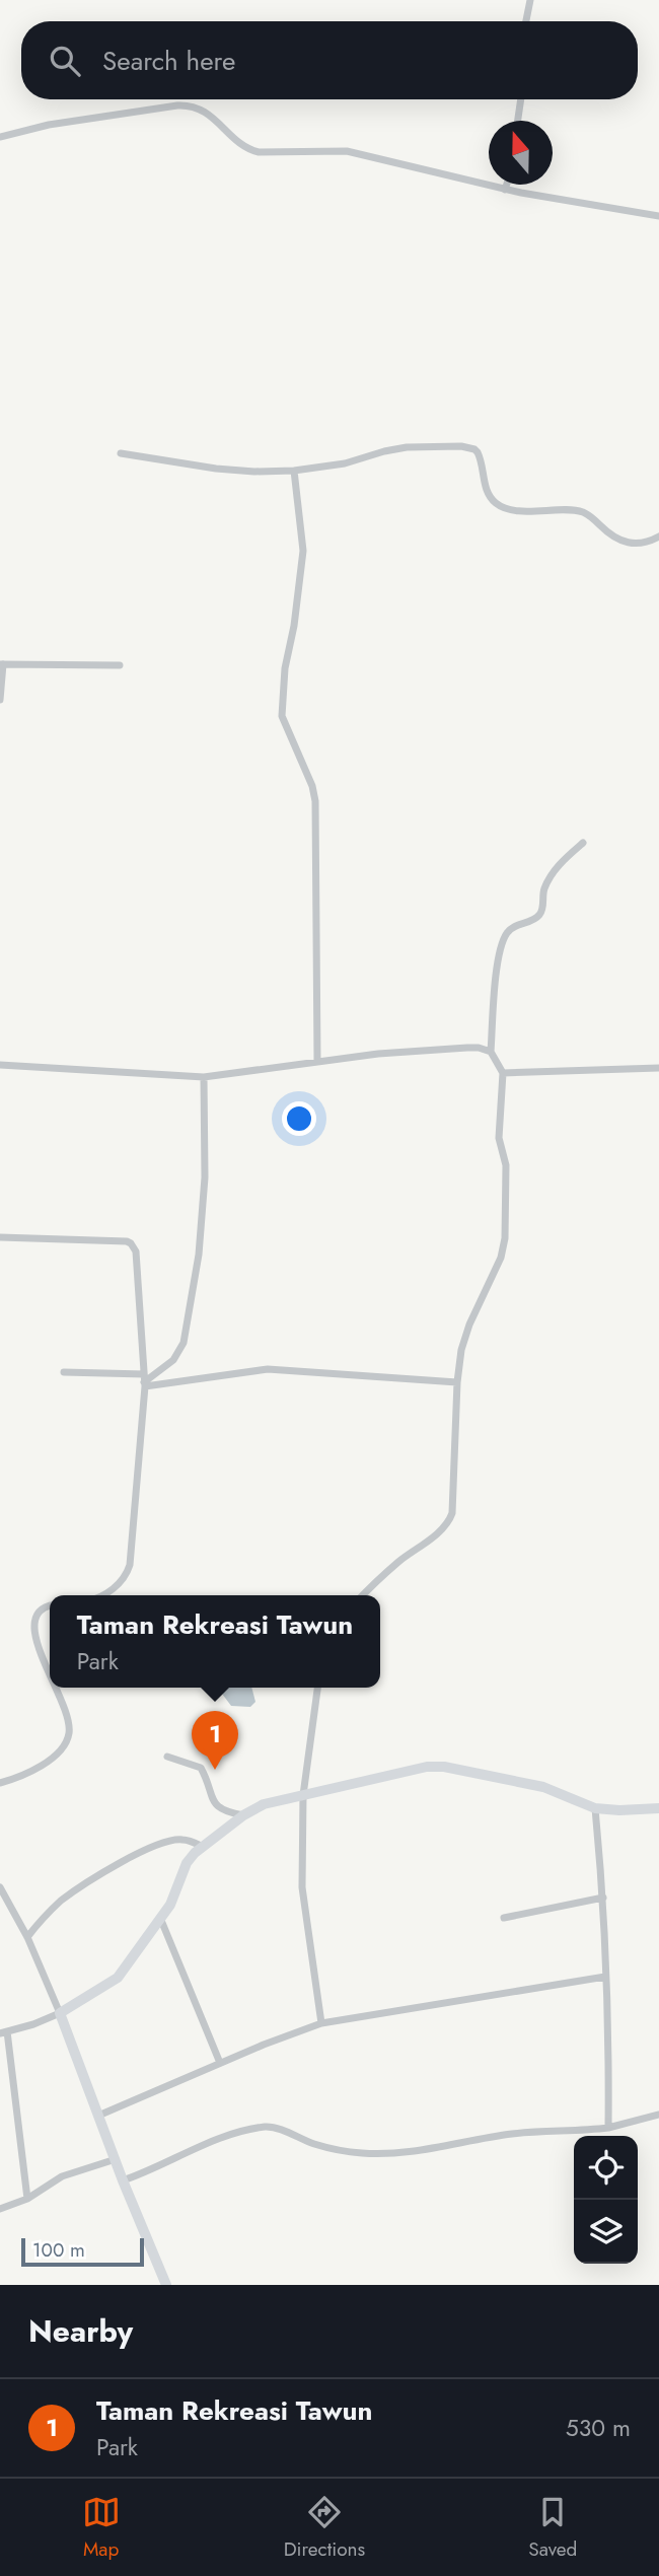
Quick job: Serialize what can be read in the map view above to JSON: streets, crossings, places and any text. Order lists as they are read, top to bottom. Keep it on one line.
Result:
{"scale_bar":"100 m","north":"top","page":{"search":"Search here","popup":["Taman Rekreasi Tawun","Park"],"pins":"1","scale":"100 m","heading":"Nearby","list":[{"mark":"1","name":"Taman Rekreasi Tawun","note":"Park","value":"530 m"}],"nav":["Map","Directions","Saved"]}}
